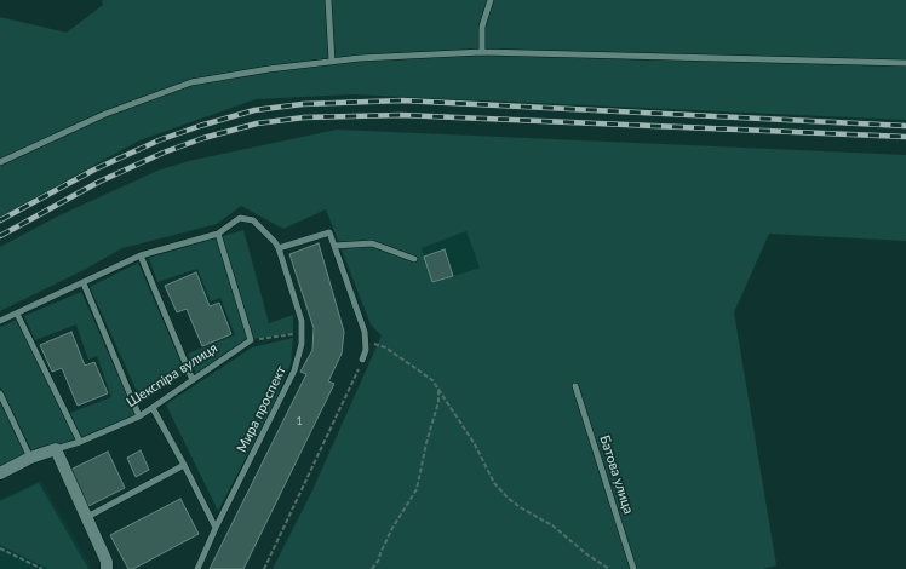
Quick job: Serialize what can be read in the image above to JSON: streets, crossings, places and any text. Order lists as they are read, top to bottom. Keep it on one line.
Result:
{"streets":{"street":["Шекспіра вулиця"],"lane":["Мира проспект","Батова улица"]},"house_numbers":["1"]}
